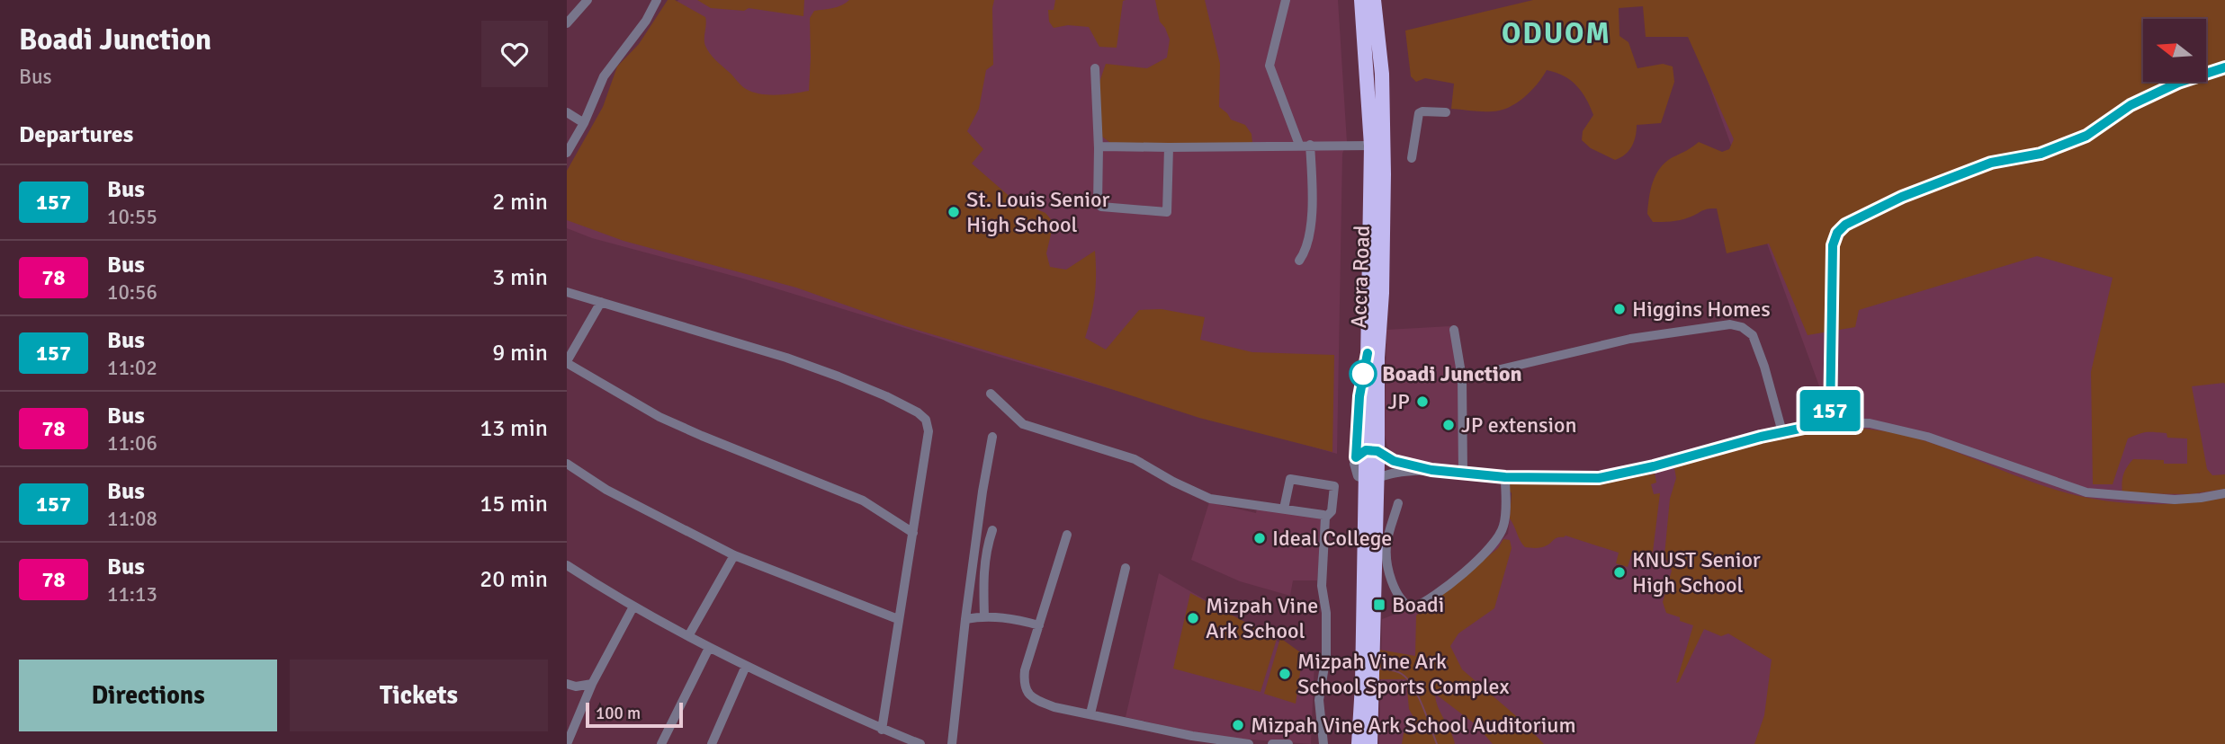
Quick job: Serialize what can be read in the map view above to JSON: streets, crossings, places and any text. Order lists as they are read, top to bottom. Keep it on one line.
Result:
{"streets":{"highway":["Accra Road"]},"districts":["ODUOM"],"places":{"other":["St. Louis Senior High School","Higgins Homes","Boadi Junction","JP","JP extension","Ideal College","KNUST Senior High School","Mizpah Vine Ark School","Mizpah Vine Ark School Sports Complex","Mizpah Vine Ark School Auditorium"],"transit":["Boadi"]},"lines":["bus line 157"],"scale_bar":"100 m","north":"left","page":{"heading":[["Boadi Junction","Bus"],"Departures"],"on_map":"157","list":[{"mark":"157","name":"Bus","note":"10:55","value":"2 min"},{"mark":"78","name":"Bus","note":"10:56","value":"3 min"},{"mark":"157","name":"Bus","note":"11:02","value":"9 min"},{"mark":"78","name":"Bus","note":"11:06","value":"13 min"},{"mark":"157","name":"Bus","note":"11:08","value":"15 min"},{"mark":"78","name":"Bus","note":"11:13","value":"20 min"}],"buttons":["Directions","Tickets"],"scale":"100 m"}}
